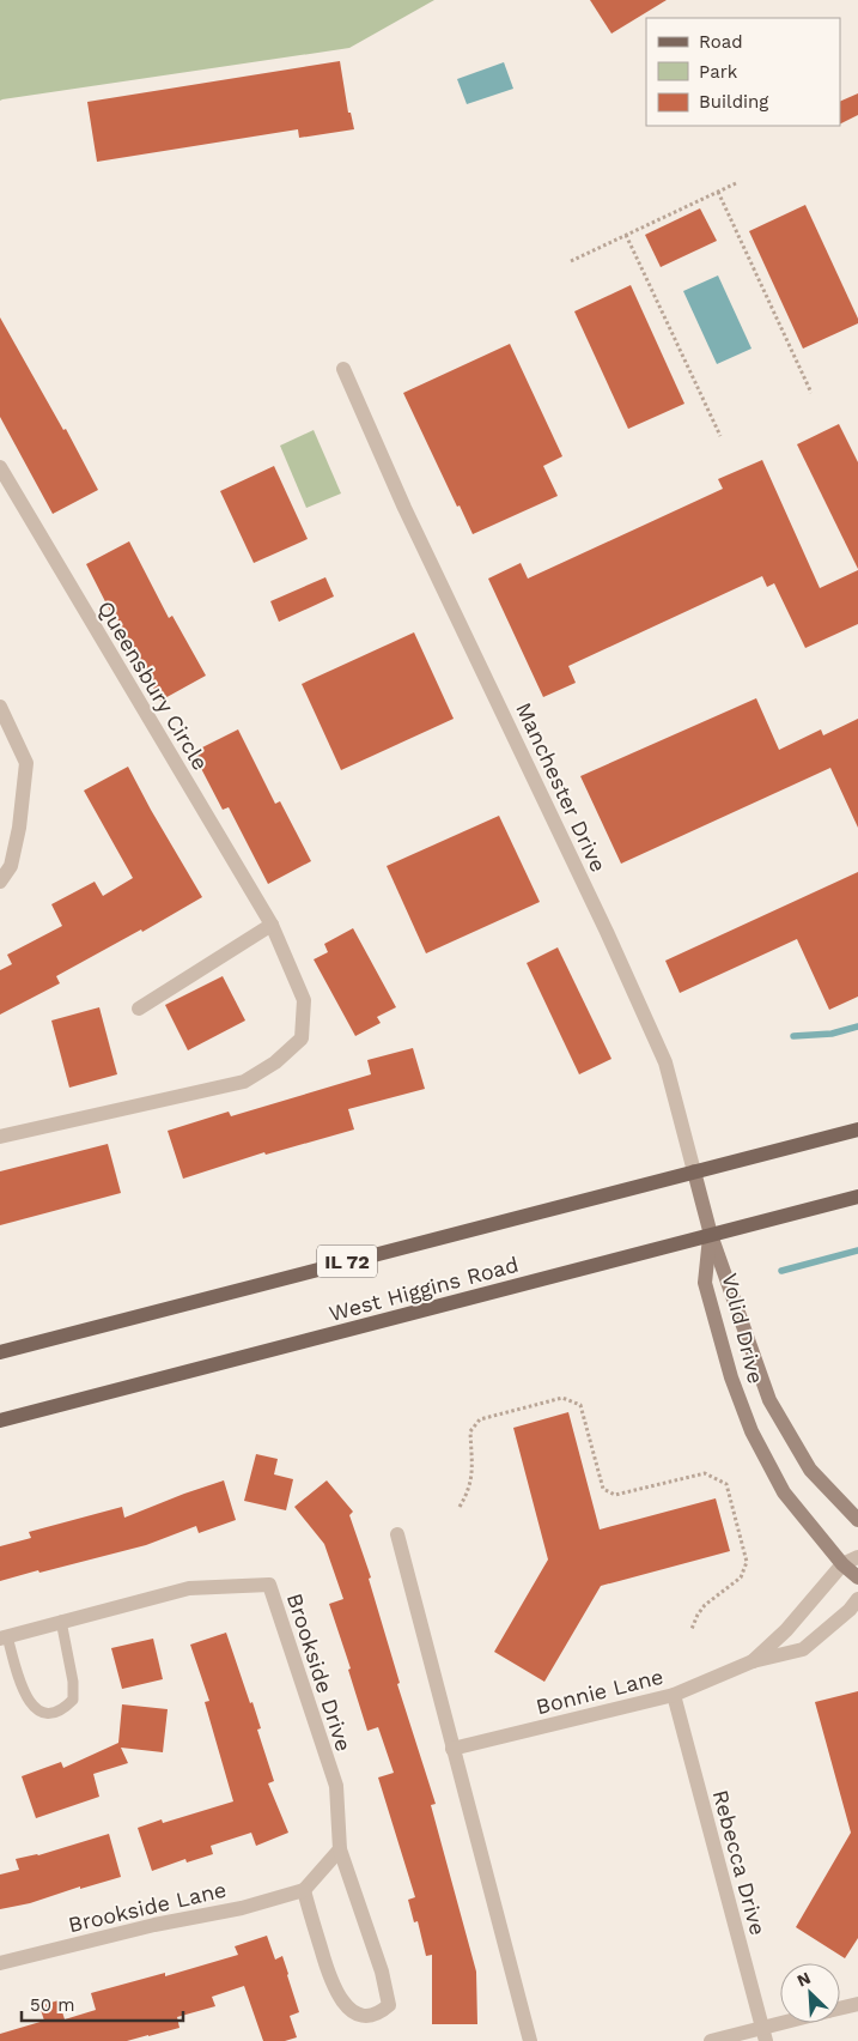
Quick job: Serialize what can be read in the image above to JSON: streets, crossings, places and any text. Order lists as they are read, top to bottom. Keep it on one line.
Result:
{"streets":{"main road":["IL 72","West Higgins Road"],"street":["Queensbury Circle","Manchester Drive","Volid Drive","Brookside Drive","Bonnie Lane","Rebecca Drive","Brookside Lane"]},"crossings":[["Manchester Drive","IL 72"],["Manchester Drive","West Higgins Road"],["Manchester Drive","Volid Drive"],["West Higgins Road","Volid Drive"],["Volid Drive","Bonnie Lane"],["Bonnie Lane","Rebecca Drive"]],"legend":["Road","Park","Building"],"scale_bar":"50 m","north":"top left"}
